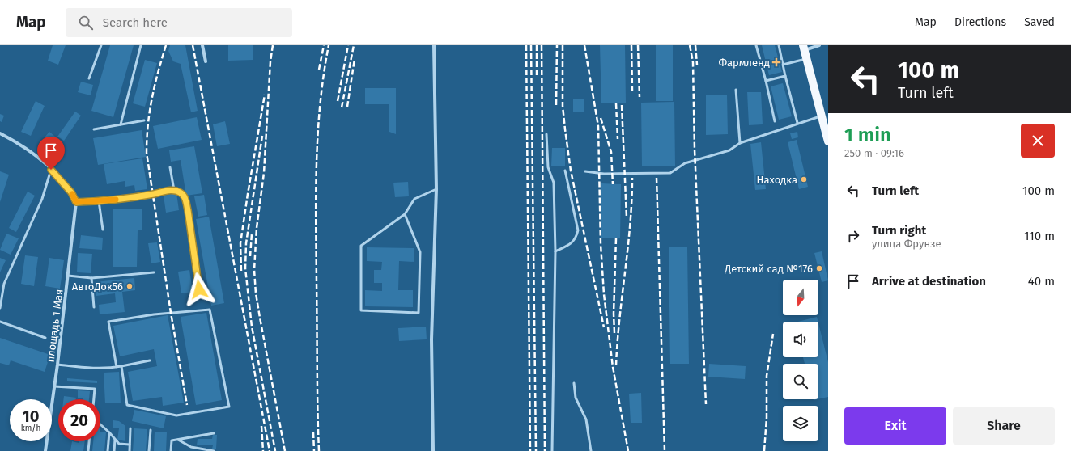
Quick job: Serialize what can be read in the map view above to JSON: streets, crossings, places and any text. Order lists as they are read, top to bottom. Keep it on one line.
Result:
{"streets":{"street":["площадь 1 Мая"]},"places":{"health":["Фармленд"],"other":["Находка","Детский сад №176","АвтоДок56"]},"north":"bottom","page":{"header":"Map","search":"Search here","nav":["Map","Directions","Saved"],"turn":["100 m","Turn left"],"heading":["1 min","250 m · 09:16"],"list":[{"name":"Turn left","value":"100 m"},{"name":"Turn right","note":"улица Фрунзе","value":"110 m"},{"name":"Arrive at destination","value":"40 m"}],"speed":"10 km/h","limit":"20","buttons":["Exit","Share"]}}
